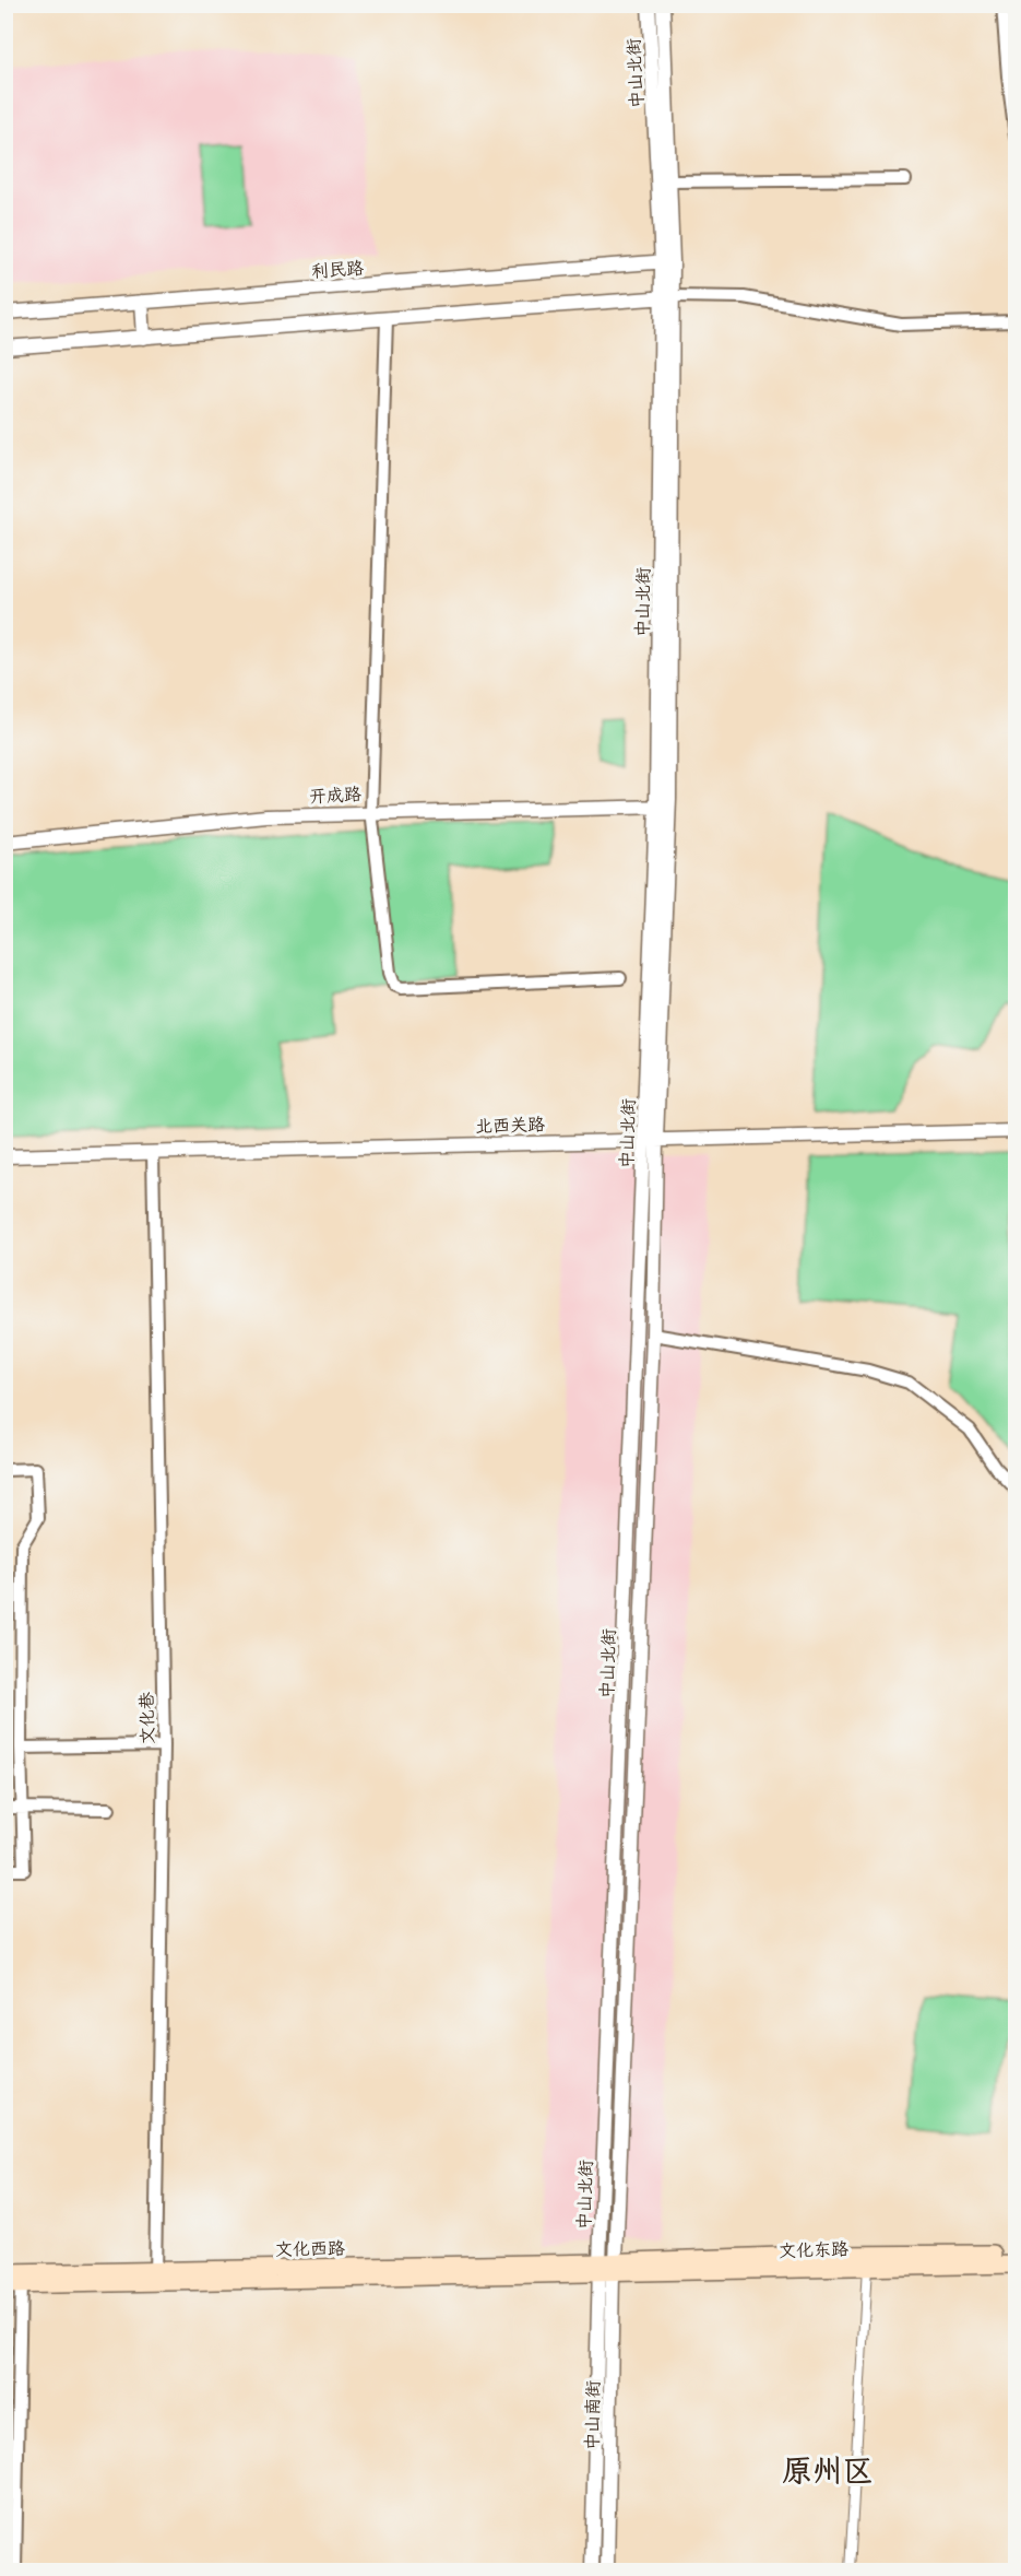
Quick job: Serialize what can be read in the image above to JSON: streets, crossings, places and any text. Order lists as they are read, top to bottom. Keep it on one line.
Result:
{"streets":{"main road":["文化西路","文化东路"],"street":["中山北街","利民路","开成路","北西关路","文化巷","中山南街"]},"crossings":[["中山北街","利民路"],["中山北街","开成路"],["中山北街","北西关路"],["中山北街","文化西路"],["中山北街","文化东路"],["中山北街","中山南街"],["北西关路","文化巷"],["文化巷","文化西路"],["文化西路","文化东路"],["文化西路","中山南街"],["文化东路","中山南街"]],"districts":["原州区"]}
